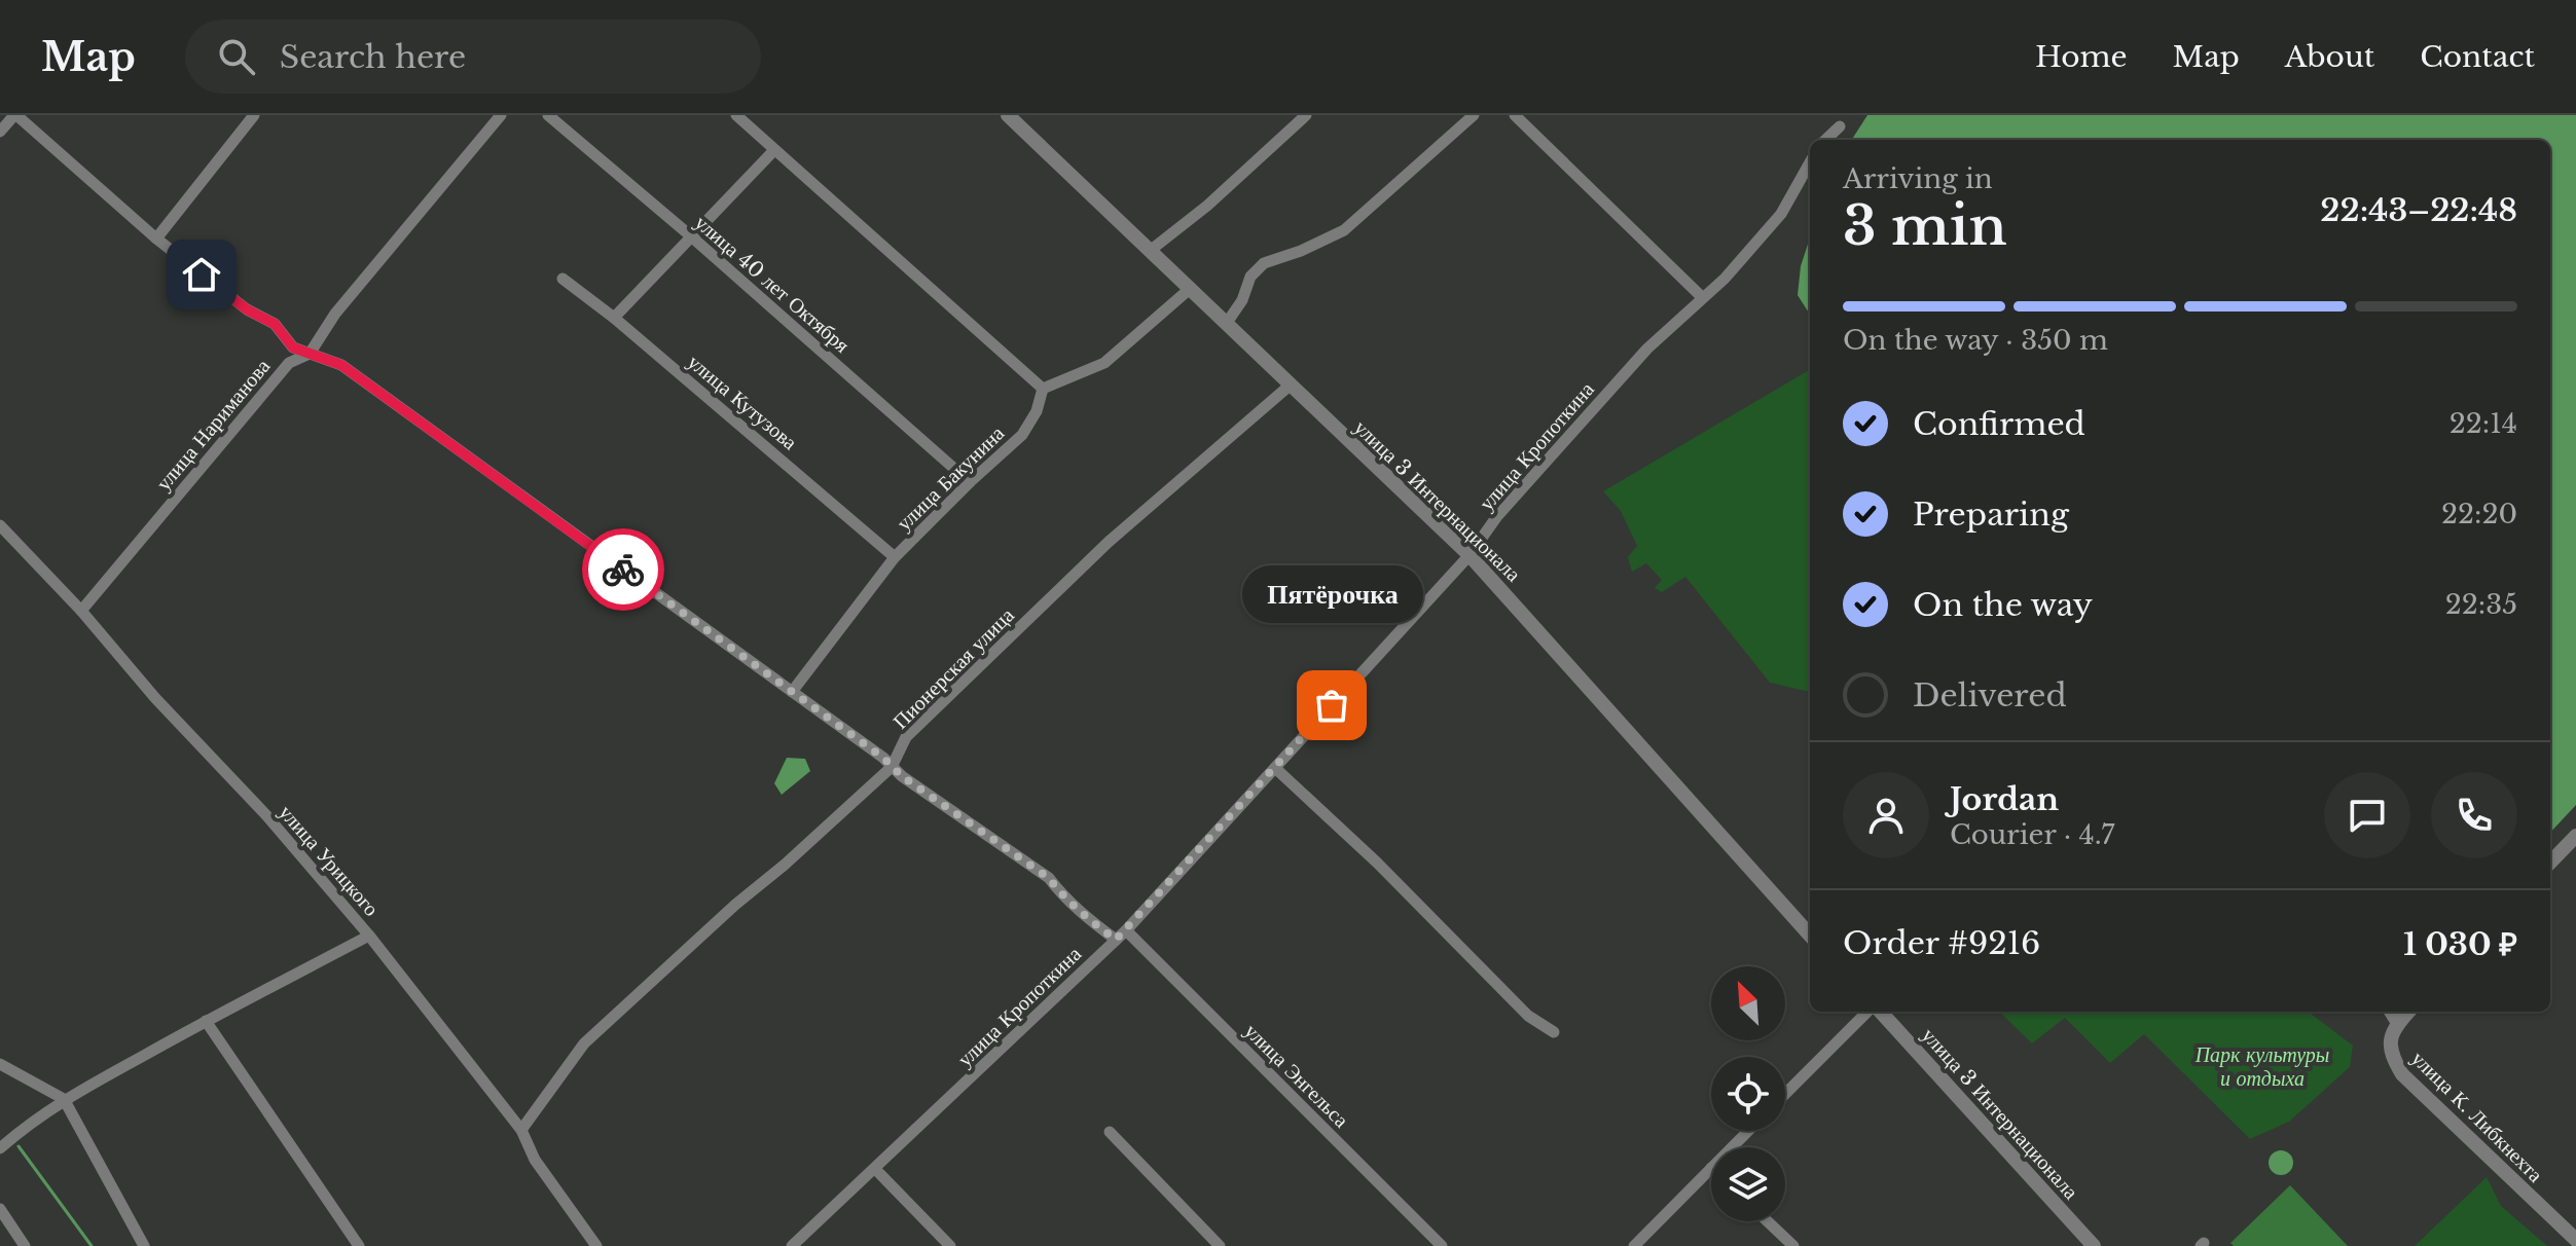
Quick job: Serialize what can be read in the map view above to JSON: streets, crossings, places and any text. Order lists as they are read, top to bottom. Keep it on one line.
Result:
{"streets":{"street":["улица 40 лет Октября","улица Кутузова","улица Нариманова","улица Кропоткина","улица Бакунина","улица 3 Интернационала","Пионерская улица","улица Урицкого","улица Энгельса","улица К. Либкнехта"]},"crossings":[["улица 40 лет Октября","улица Бакунина"],["улица Кутузова","улица Бакунина"],["улица Нариманова","улица Урицкого"],["улица Кропоткина","улица 3 Интернационала"],["улица Кропоткина","улица Энгельса"],["улица 3 Интернационала","Пионерская улица"],["Пионерская улица","улица Урицкого"]],"parks":["Парк культуры и отдыха"],"places":["Пятёрочка"],"north":"top left","page":{"header":"Map","search":"Search here","nav":["Home","Map","About","Contact"],"heading":["3 min","Arriving in","22:43–22:48"],"panel":["Jordan","Courier · 4.7","Order #9216","1 030 ₽"],"bar":"On the way · 350 m","list":[["Confirmed","22:14"],["Preparing","22:20"],["On the way","22:35"],"Delivered"],"bubble":"Пятёрочка"}}
